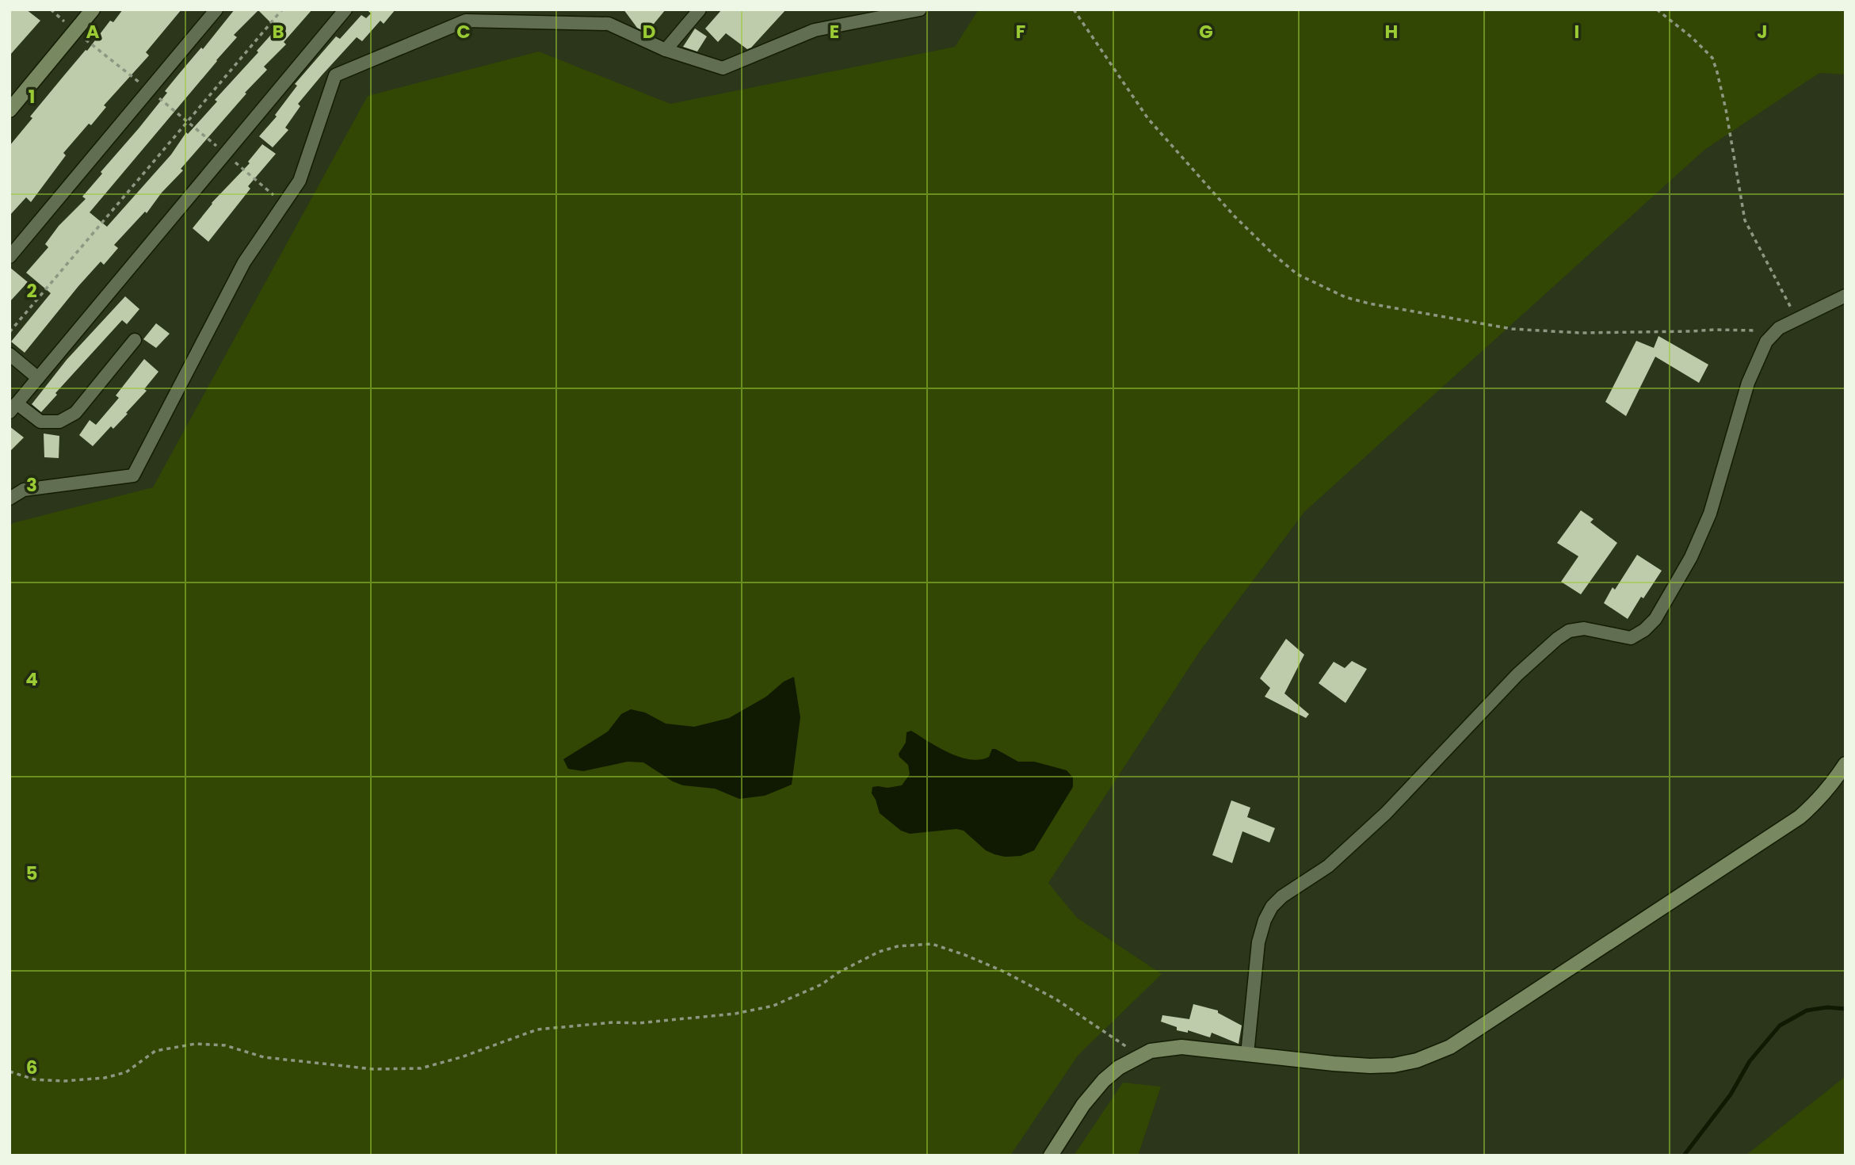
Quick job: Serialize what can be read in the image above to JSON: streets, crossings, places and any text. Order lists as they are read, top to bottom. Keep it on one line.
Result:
{"grid":{"columns":["A","B","C","D","E","F","G","H","I","J"],"rows":["1","2","3","4","5","6"]}}
